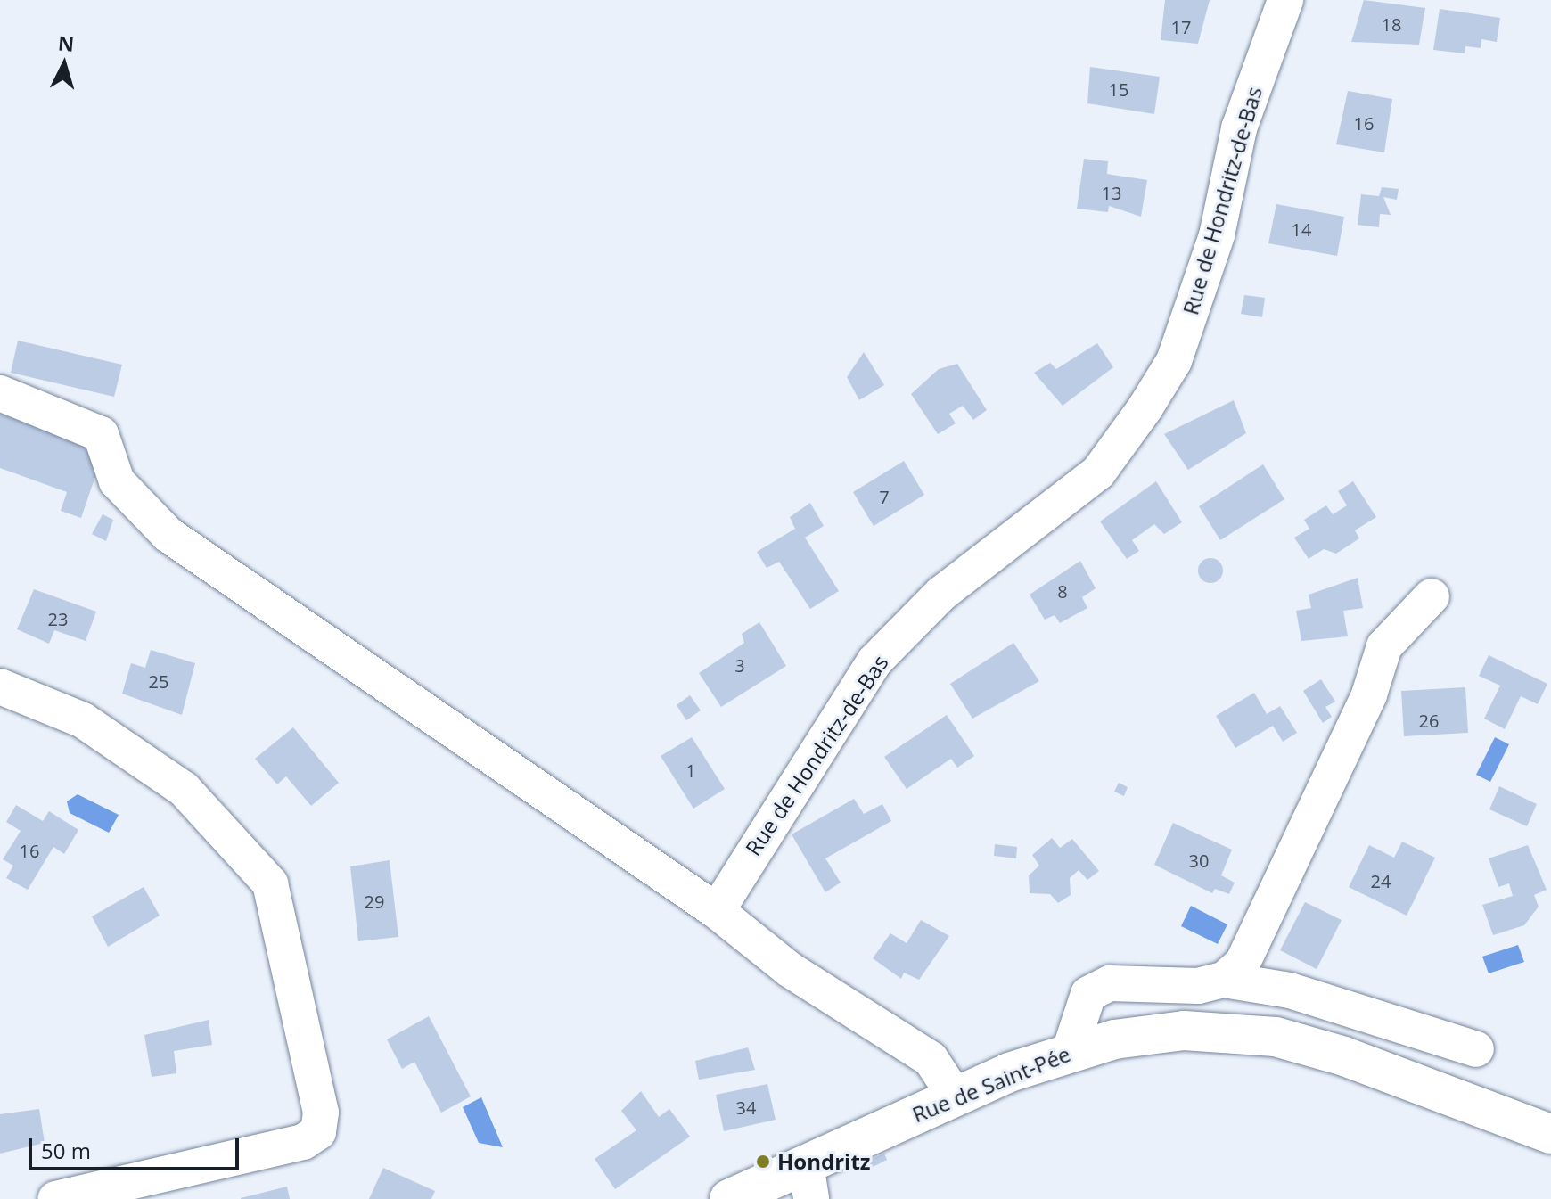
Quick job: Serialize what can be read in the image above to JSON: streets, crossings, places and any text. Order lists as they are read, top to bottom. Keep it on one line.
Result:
{"streets":{"main road":["Rue de Saint-Pée"],"street":["Rue de Hondritz-de-Bas"]},"places":["Hondritz"],"house_numbers":["18","17","15","16","13","14","7","8","23","3","25","26","1","16","30","24","29","34"],"scale_bar":"50 m","north":"top"}
